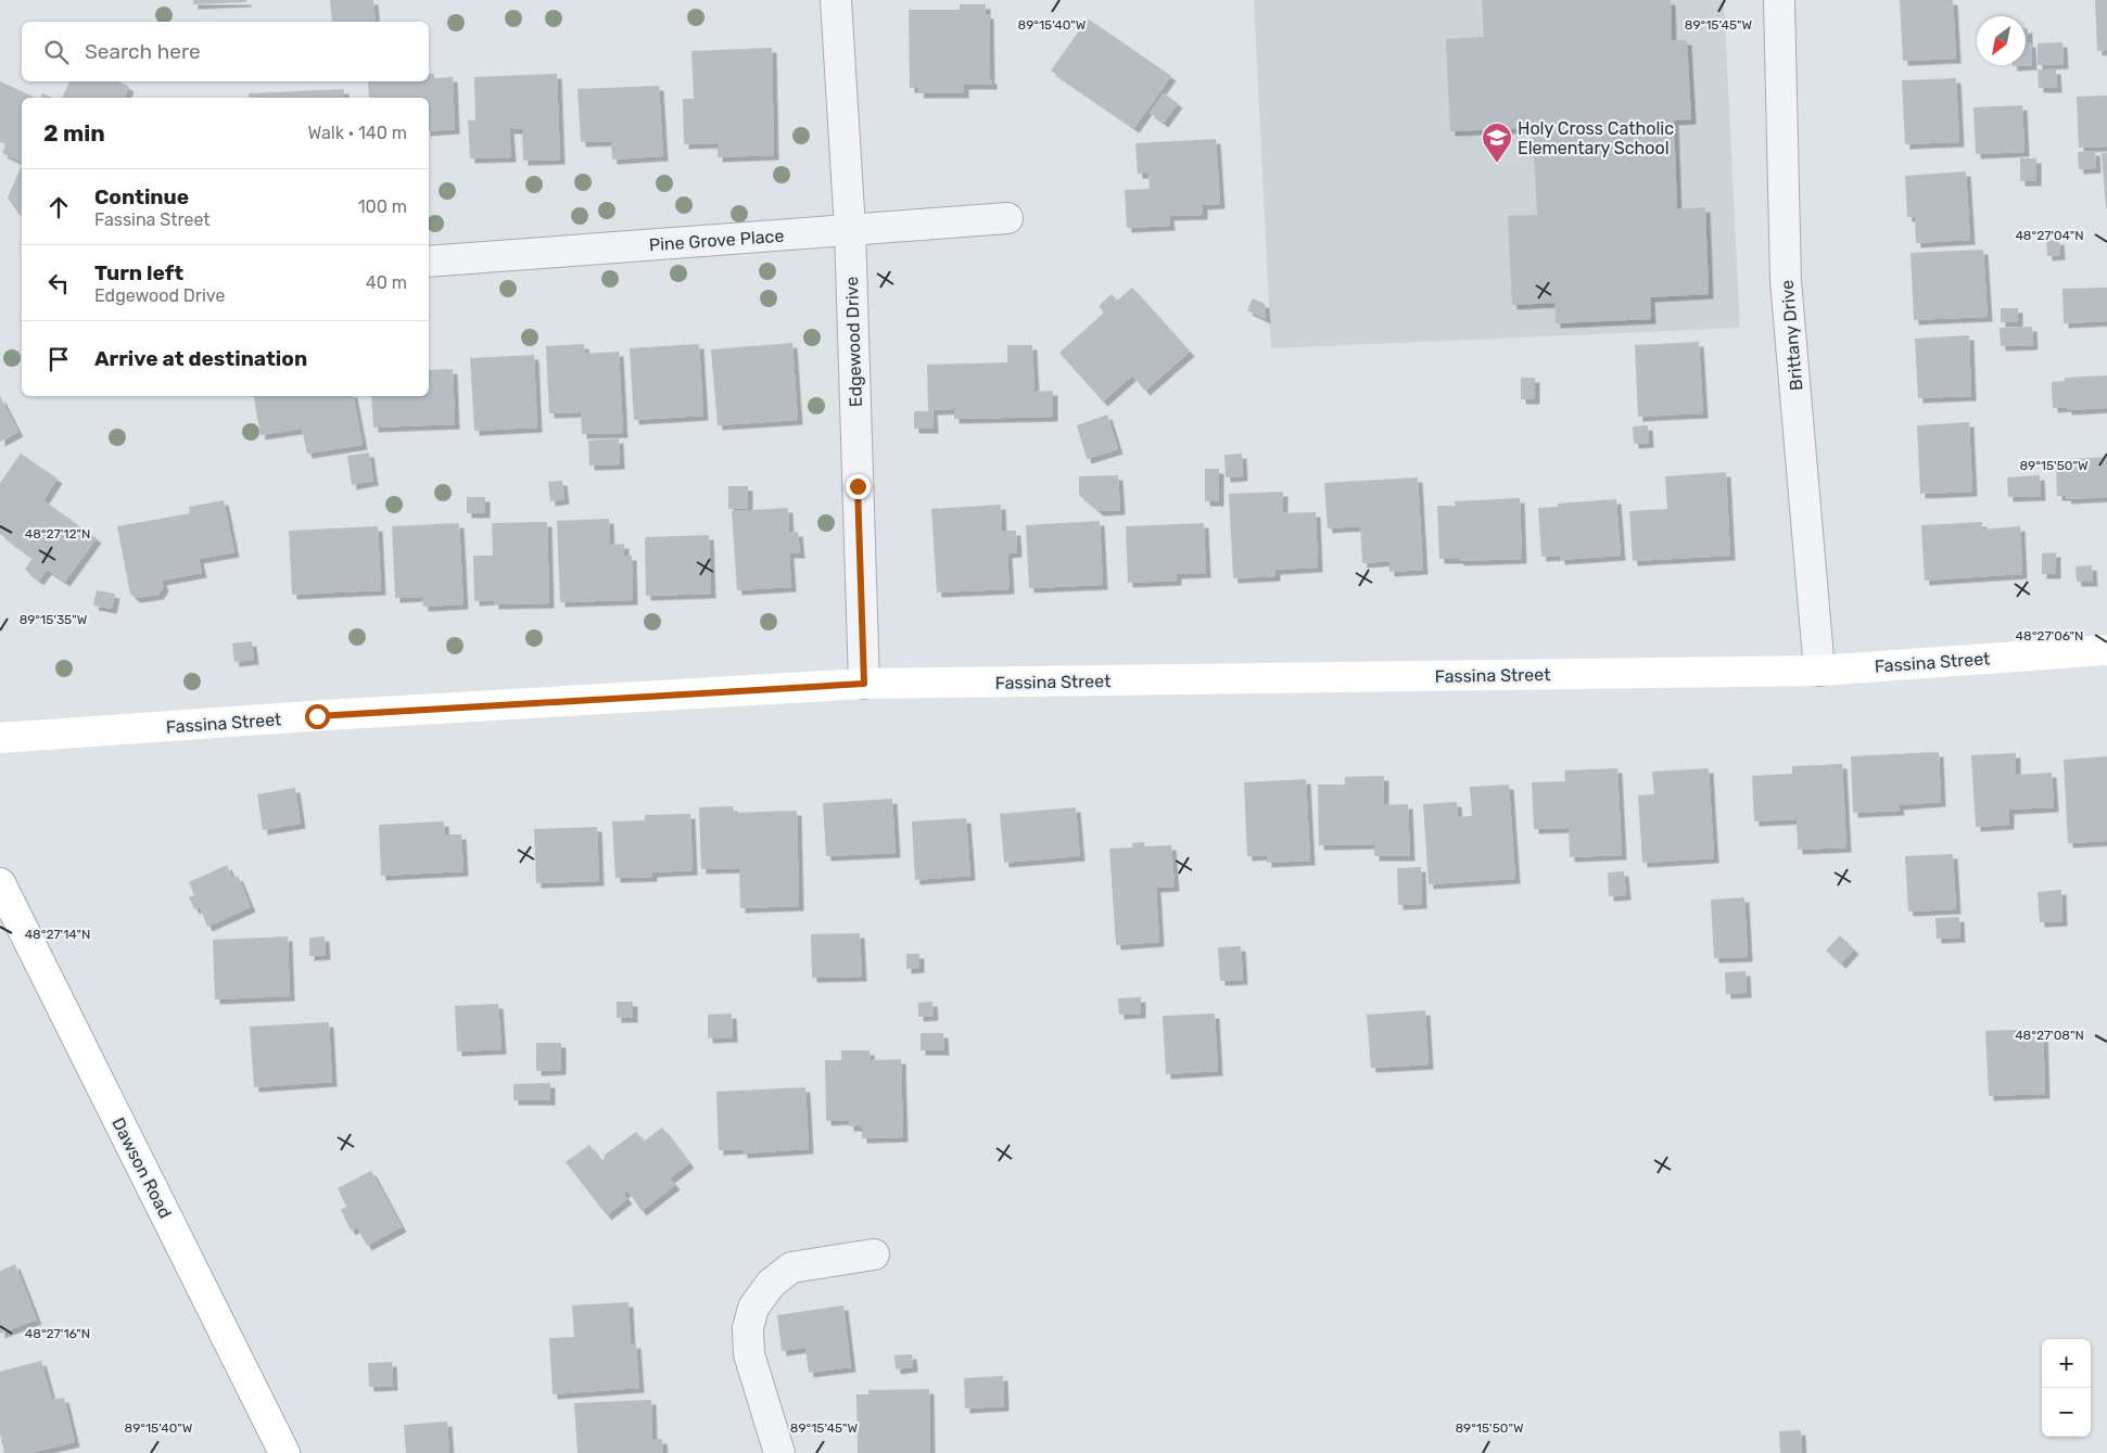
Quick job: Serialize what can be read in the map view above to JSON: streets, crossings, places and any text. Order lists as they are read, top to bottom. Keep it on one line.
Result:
{"streets":{"street":["Pine Grove Place","Brittany Drive","Edgewood Drive","Fassina Street","Dawson Road"]},"crossings":[["Pine Grove Place","Edgewood Drive"],["Brittany Drive","Fassina Street"],["Edgewood Drive","Fassina Street"]],"places":{"school or university":["Holy Cross Catholic Elementary School"]},"north":"bottom left","page":{"search":"Search here","heading":["2 min","Walk · 140 m"],"list":[["Continue","Fassina Street","100 m"],["Turn left","Edgewood Drive","40 m"],"Arrive at destination"],"map_buttons":["+","−"]},"coordinates":["89°15'40\"W","89°15'45\"W","48°27'04\"N","89°15'50\"W","48°27'12\"N","89°15'35\"W","48°27'06\"N","48°27'14\"N","48°27'08\"N","48°27'16\"N"]}
